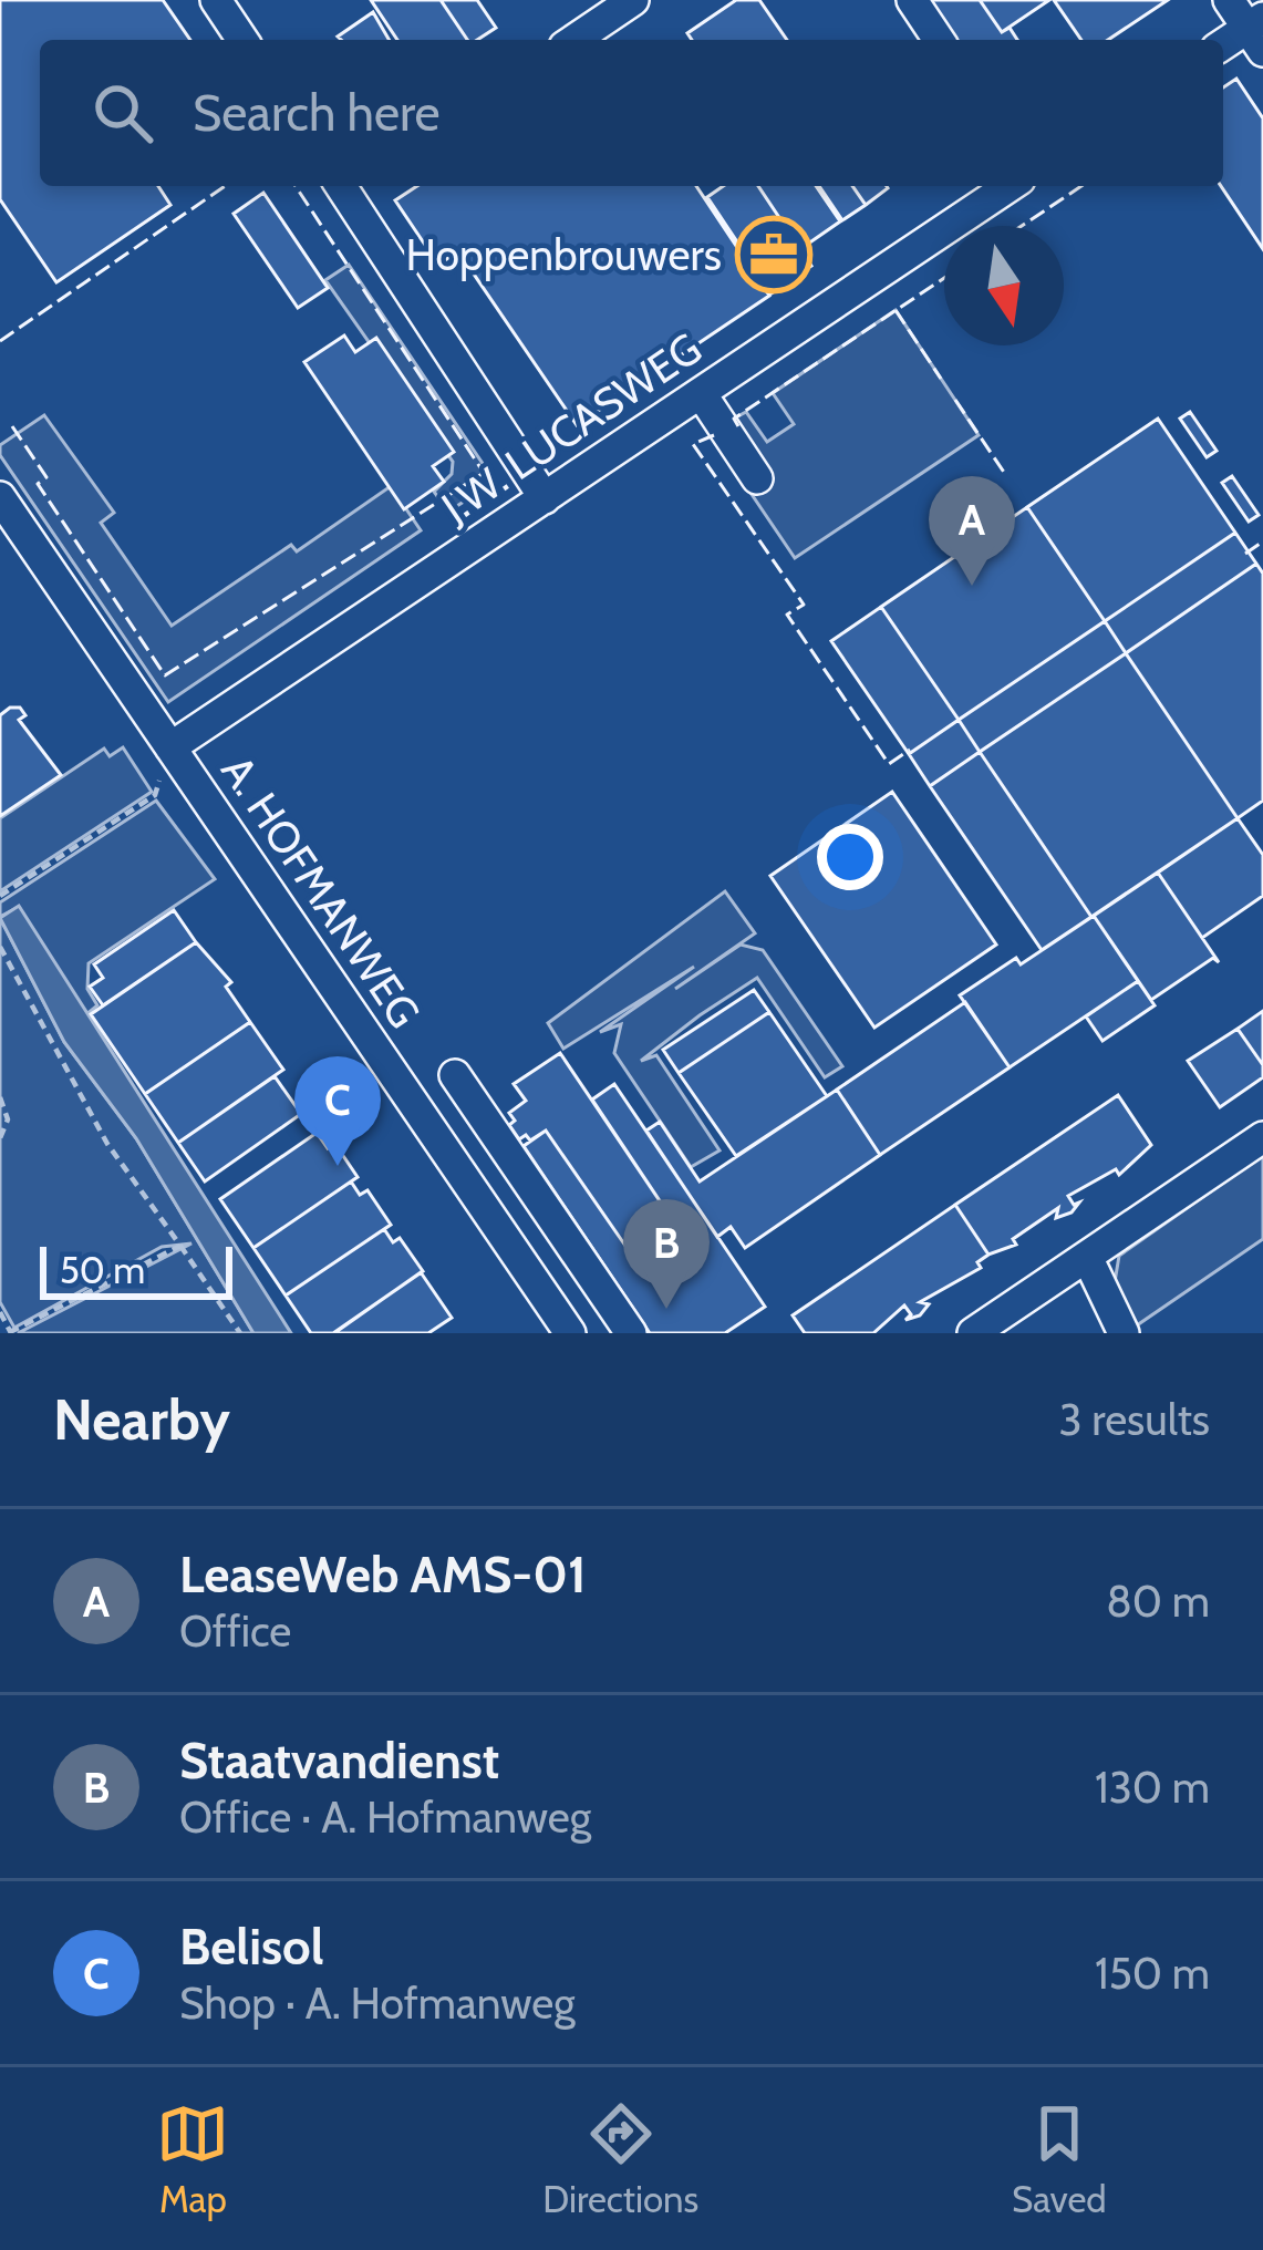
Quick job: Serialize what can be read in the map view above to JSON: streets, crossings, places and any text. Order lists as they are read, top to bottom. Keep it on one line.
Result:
{"streets":{"street":["J.W. LUCASWEG","A. HOFMANWEG"]},"crossings":[["J.W. LUCASWEG","A. HOFMANWEG"]],"places":{"office":["Hoppenbrouwers"]},"scale_bar":"50 m","north":"bottom","page":{"search":"Search here","pins":["A","C","B"],"scale":"50 m","heading":["Nearby","3 results"],"list":[{"mark":"A","name":"LeaseWeb AMS-01","note":"Office","value":"80 m"},{"mark":"B","name":"Staatvandienst","note":"Office · A. Hofmanweg","value":"130 m"},{"mark":"C","name":"Belisol","note":"Shop · A. Hofmanweg","value":"150 m"}],"nav":["Map","Directions","Saved"]}}
